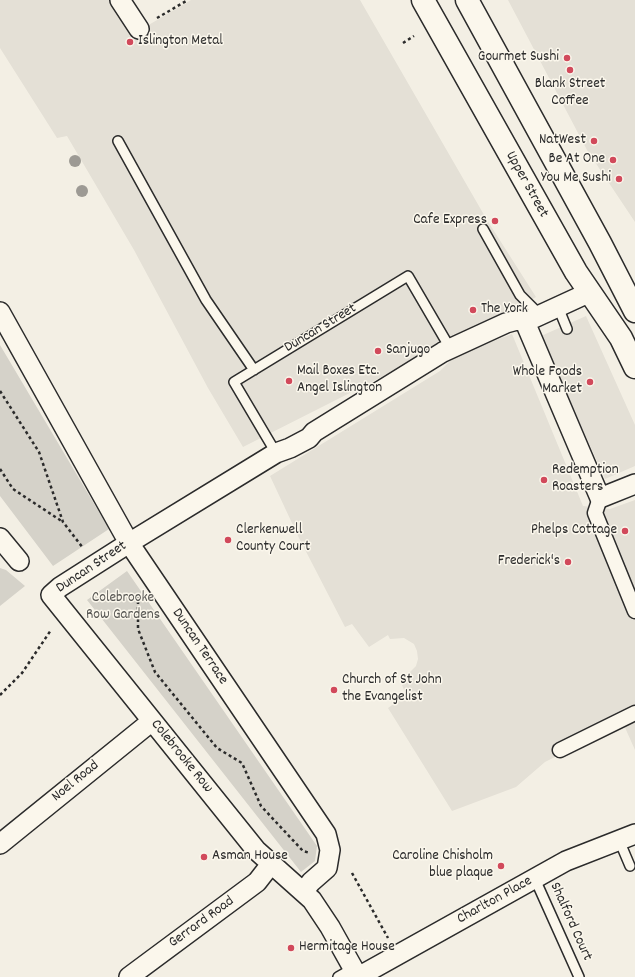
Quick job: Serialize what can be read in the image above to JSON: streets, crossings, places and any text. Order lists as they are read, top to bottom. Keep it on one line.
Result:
{"streets":{"highway":["Upper Street"],"street":["Duncan Street","Duncan Terrace","Colebrooke Row","Noel Road","Charlton Place","Gerrard Road"],"lane":["Shalford Court"]},"crossings":[["Upper Street","Duncan Street"],["Duncan Street","Duncan Terrace"],["Duncan Street","Colebrooke Row"],["Duncan Terrace","Colebrooke Row"],["Colebrooke Row","Noel Road"],["Colebrooke Row","Charlton Place"],["Colebrooke Row","Gerrard Road"],["Charlton Place","Shalford Court"]],"parks":["Colebrooke Row Gardens"],"places":["Islington Metal","Gourmet Sushi","Blank Street Coffee","NatWest","Be At One","You Me Sushi","Cafe Express","The York","Sanjugo","Mail Boxes Etc. Angel Islington","Whole Foods Market","Redemption Roasters","Phelps Cottage","Clerkenwell County Court","Frederick's","Church of St John the Evangelist","Asman House","Caroline Chisholm blue plaque","Hermitage House"]}
